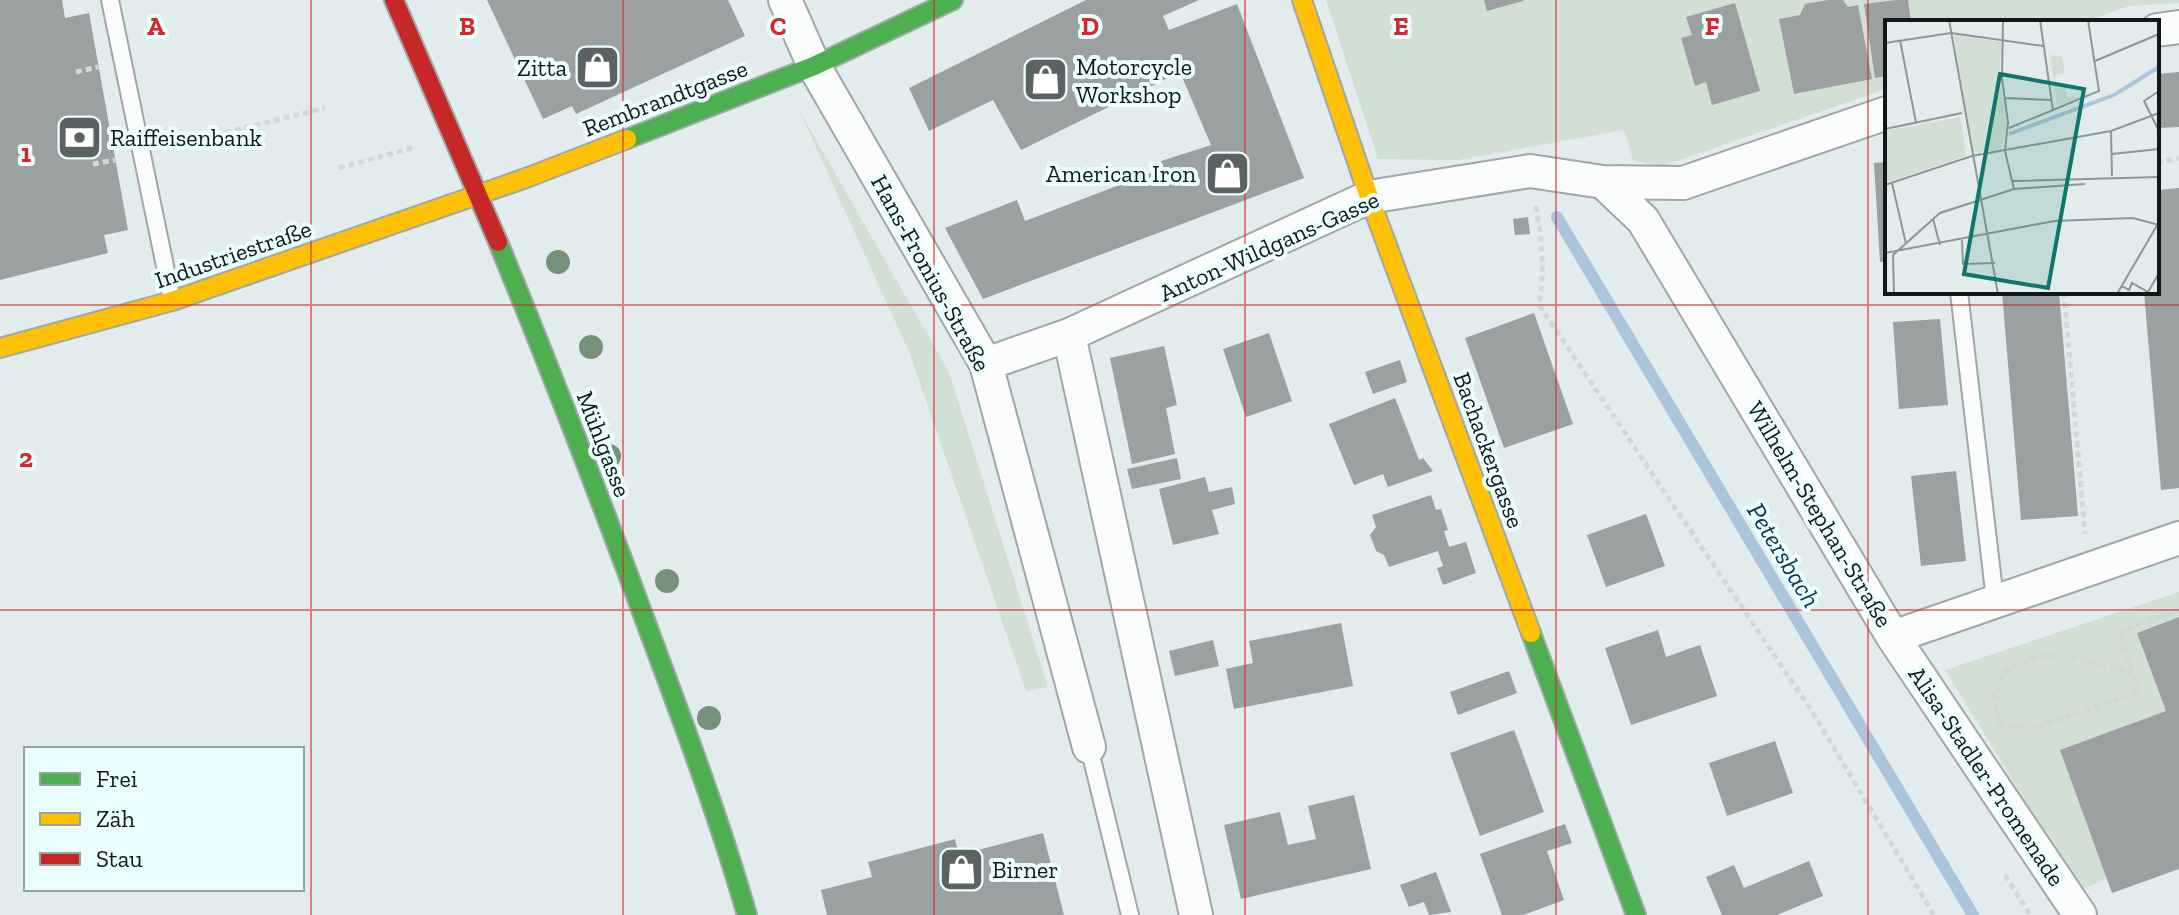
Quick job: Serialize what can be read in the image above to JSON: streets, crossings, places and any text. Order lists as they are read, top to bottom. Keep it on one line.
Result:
{"streets":{"street":["Rembrandtgasse","Anton-Wildgans-Gasse","Industriestraße","Hans-Fronius-Straße","Mühlgasse","Bachackergasse","Wilhelm-Stephan-Straße","Alisa-Stadler-Promenade"]},"crossings":[["Rembrandtgasse","Industriestraße"],["Rembrandtgasse","Hans-Fronius-Straße"],["Rembrandtgasse","Mühlgasse"],["Anton-Wildgans-Gasse","Hans-Fronius-Straße"],["Anton-Wildgans-Gasse","Bachackergasse"],["Anton-Wildgans-Gasse","Wilhelm-Stephan-Straße"],["Industriestraße","Mühlgasse"],["Wilhelm-Stephan-Straße","Alisa-Stadler-Promenade"]],"water":["Petersbach"],"places":{"shop":["Zitta","Motorcycle Workshop","American Iron","Birner"],"bank":["Raiffeisenbank"]},"legend":["Frei","Zäh","Stau"],"grid":{"columns":["A","B","C","D","E","F"],"rows":["1","2"]}}
